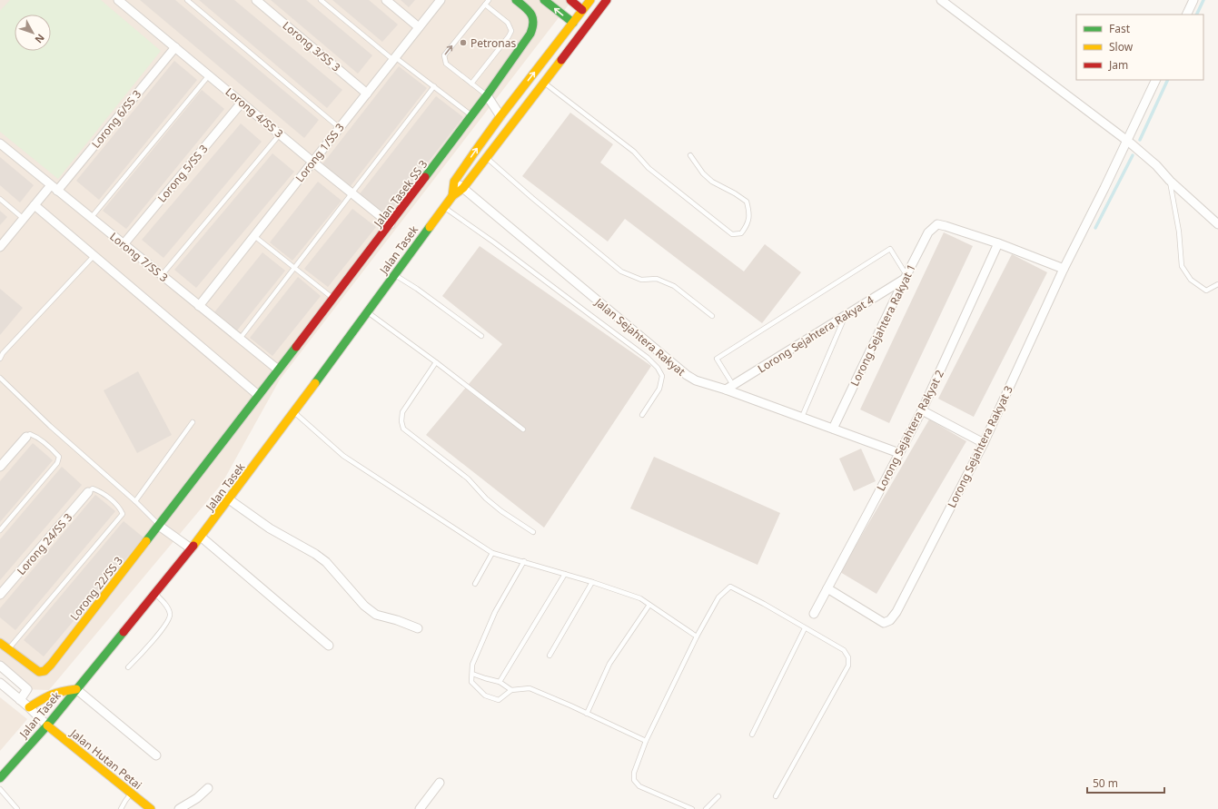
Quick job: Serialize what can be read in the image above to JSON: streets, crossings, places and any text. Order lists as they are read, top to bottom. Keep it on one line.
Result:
{"streets":{"main road":["Jalan Tasek SS 3","Jalan Tasek","Lorong 22/SS 3","Jalan Hutan Petai"],"street":["Lorong 3/SS 3","Lorong 4/SS 3","Lorong 6/SS 3","Lorong 1/SS 3","Lorong 5/SS 3","Lorong 7/SS 3","Lorong Sejahtera Rakyat 1","Lorong Sejahtera Rakyat 4","Jalan Sejahtera Rakyat","Lorong Sejahtera Rakyat 2","Lorong Sejahtera Rakyat 3","Lorong 24/SS 3"]},"crossings":[["Lorong 3/SS 3","Lorong 1/SS 3"],["Lorong 4/SS 3","Lorong 6/SS 3"],["Lorong 4/SS 3","Lorong 1/SS 3"],["Lorong 4/SS 3","Lorong 5/SS 3"],["Lorong 4/SS 3","Jalan Tasek SS 3"],["Lorong 6/SS 3","Lorong 7/SS 3"],["Lorong 1/SS 3","Lorong 7/SS 3"],["Lorong 5/SS 3","Lorong 7/SS 3"],["Jalan Tasek SS 3","Lorong 7/SS 3"],["Jalan Tasek SS 3","Lorong 22/SS 3"],["Jalan Tasek","Jalan Sejahtera Rakyat"],["Jalan Tasek","Jalan Hutan Petai"],["Lorong Sejahtera Rakyat 1","Lorong Sejahtera Rakyat 4"],["Lorong Sejahtera Rakyat 1","Jalan Sejahtera Rakyat"],["Lorong Sejahtera Rakyat 1","Lorong Sejahtera Rakyat 2"],["Lorong Sejahtera Rakyat 4","Jalan Sejahtera Rakyat"],["Jalan Sejahtera Rakyat","Lorong Sejahtera Rakyat 2"],["Lorong Sejahtera Rakyat 2","Lorong Sejahtera Rakyat 3"]],"places":["Petronas"],"legend":["Fast","Slow","Jam"],"scale_bar":"50 m","north":"bottom right"}
